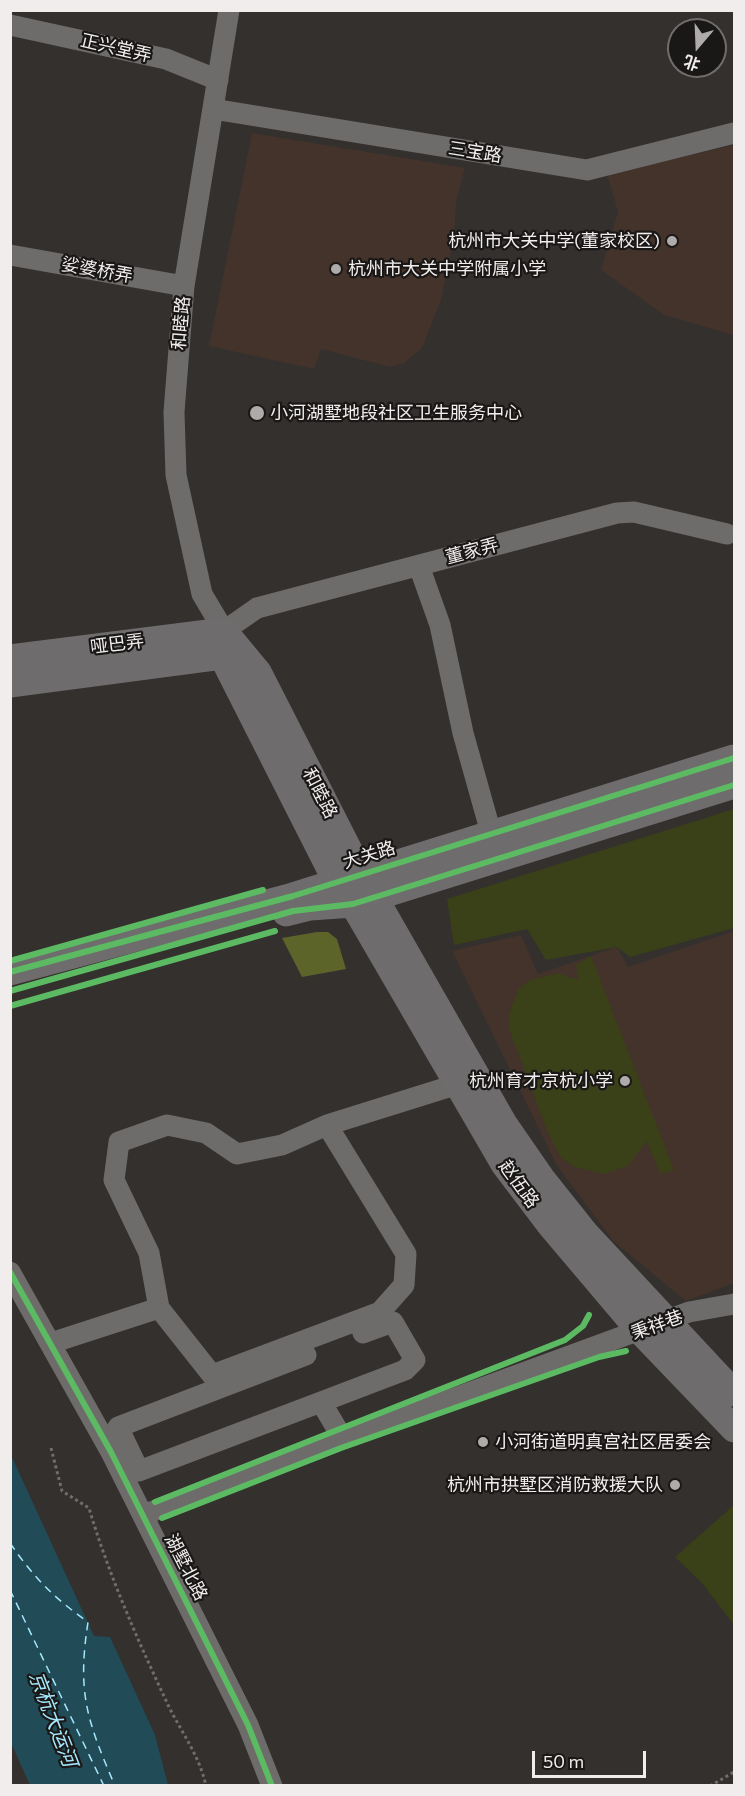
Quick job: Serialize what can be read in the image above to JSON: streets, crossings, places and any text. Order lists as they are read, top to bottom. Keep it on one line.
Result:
{"streets":{"main road":["和睦路","哑巴弄","大关路","赵伍路"],"street":["正兴堂弄","三宝路","娑婆桥弄","董家弄","秉祥巷","湖墅北路"]},"crossings":[["正兴堂弄","和睦路"],["三宝路","和睦路"],["娑婆桥弄","和睦路"],["和睦路","董家弄"],["和睦路","哑巴弄"],["和睦路","大关路"],["和睦路","赵伍路"],["董家弄","哑巴弄"],["大关路","赵伍路"],["赵伍路","秉祥巷"],["秉祥巷","湖墅北路"]],"water":["京杭大运河"],"places":["杭州市大关中学(董家校区)","杭州市大关中学附属小学","小河湖墅地段社区卫生服务中心","杭州育才京杭小学","小河街道明真宫社区居委会","杭州市拱墅区消防救援大队"],"scale_bar":"50 m","north":"bottom"}
